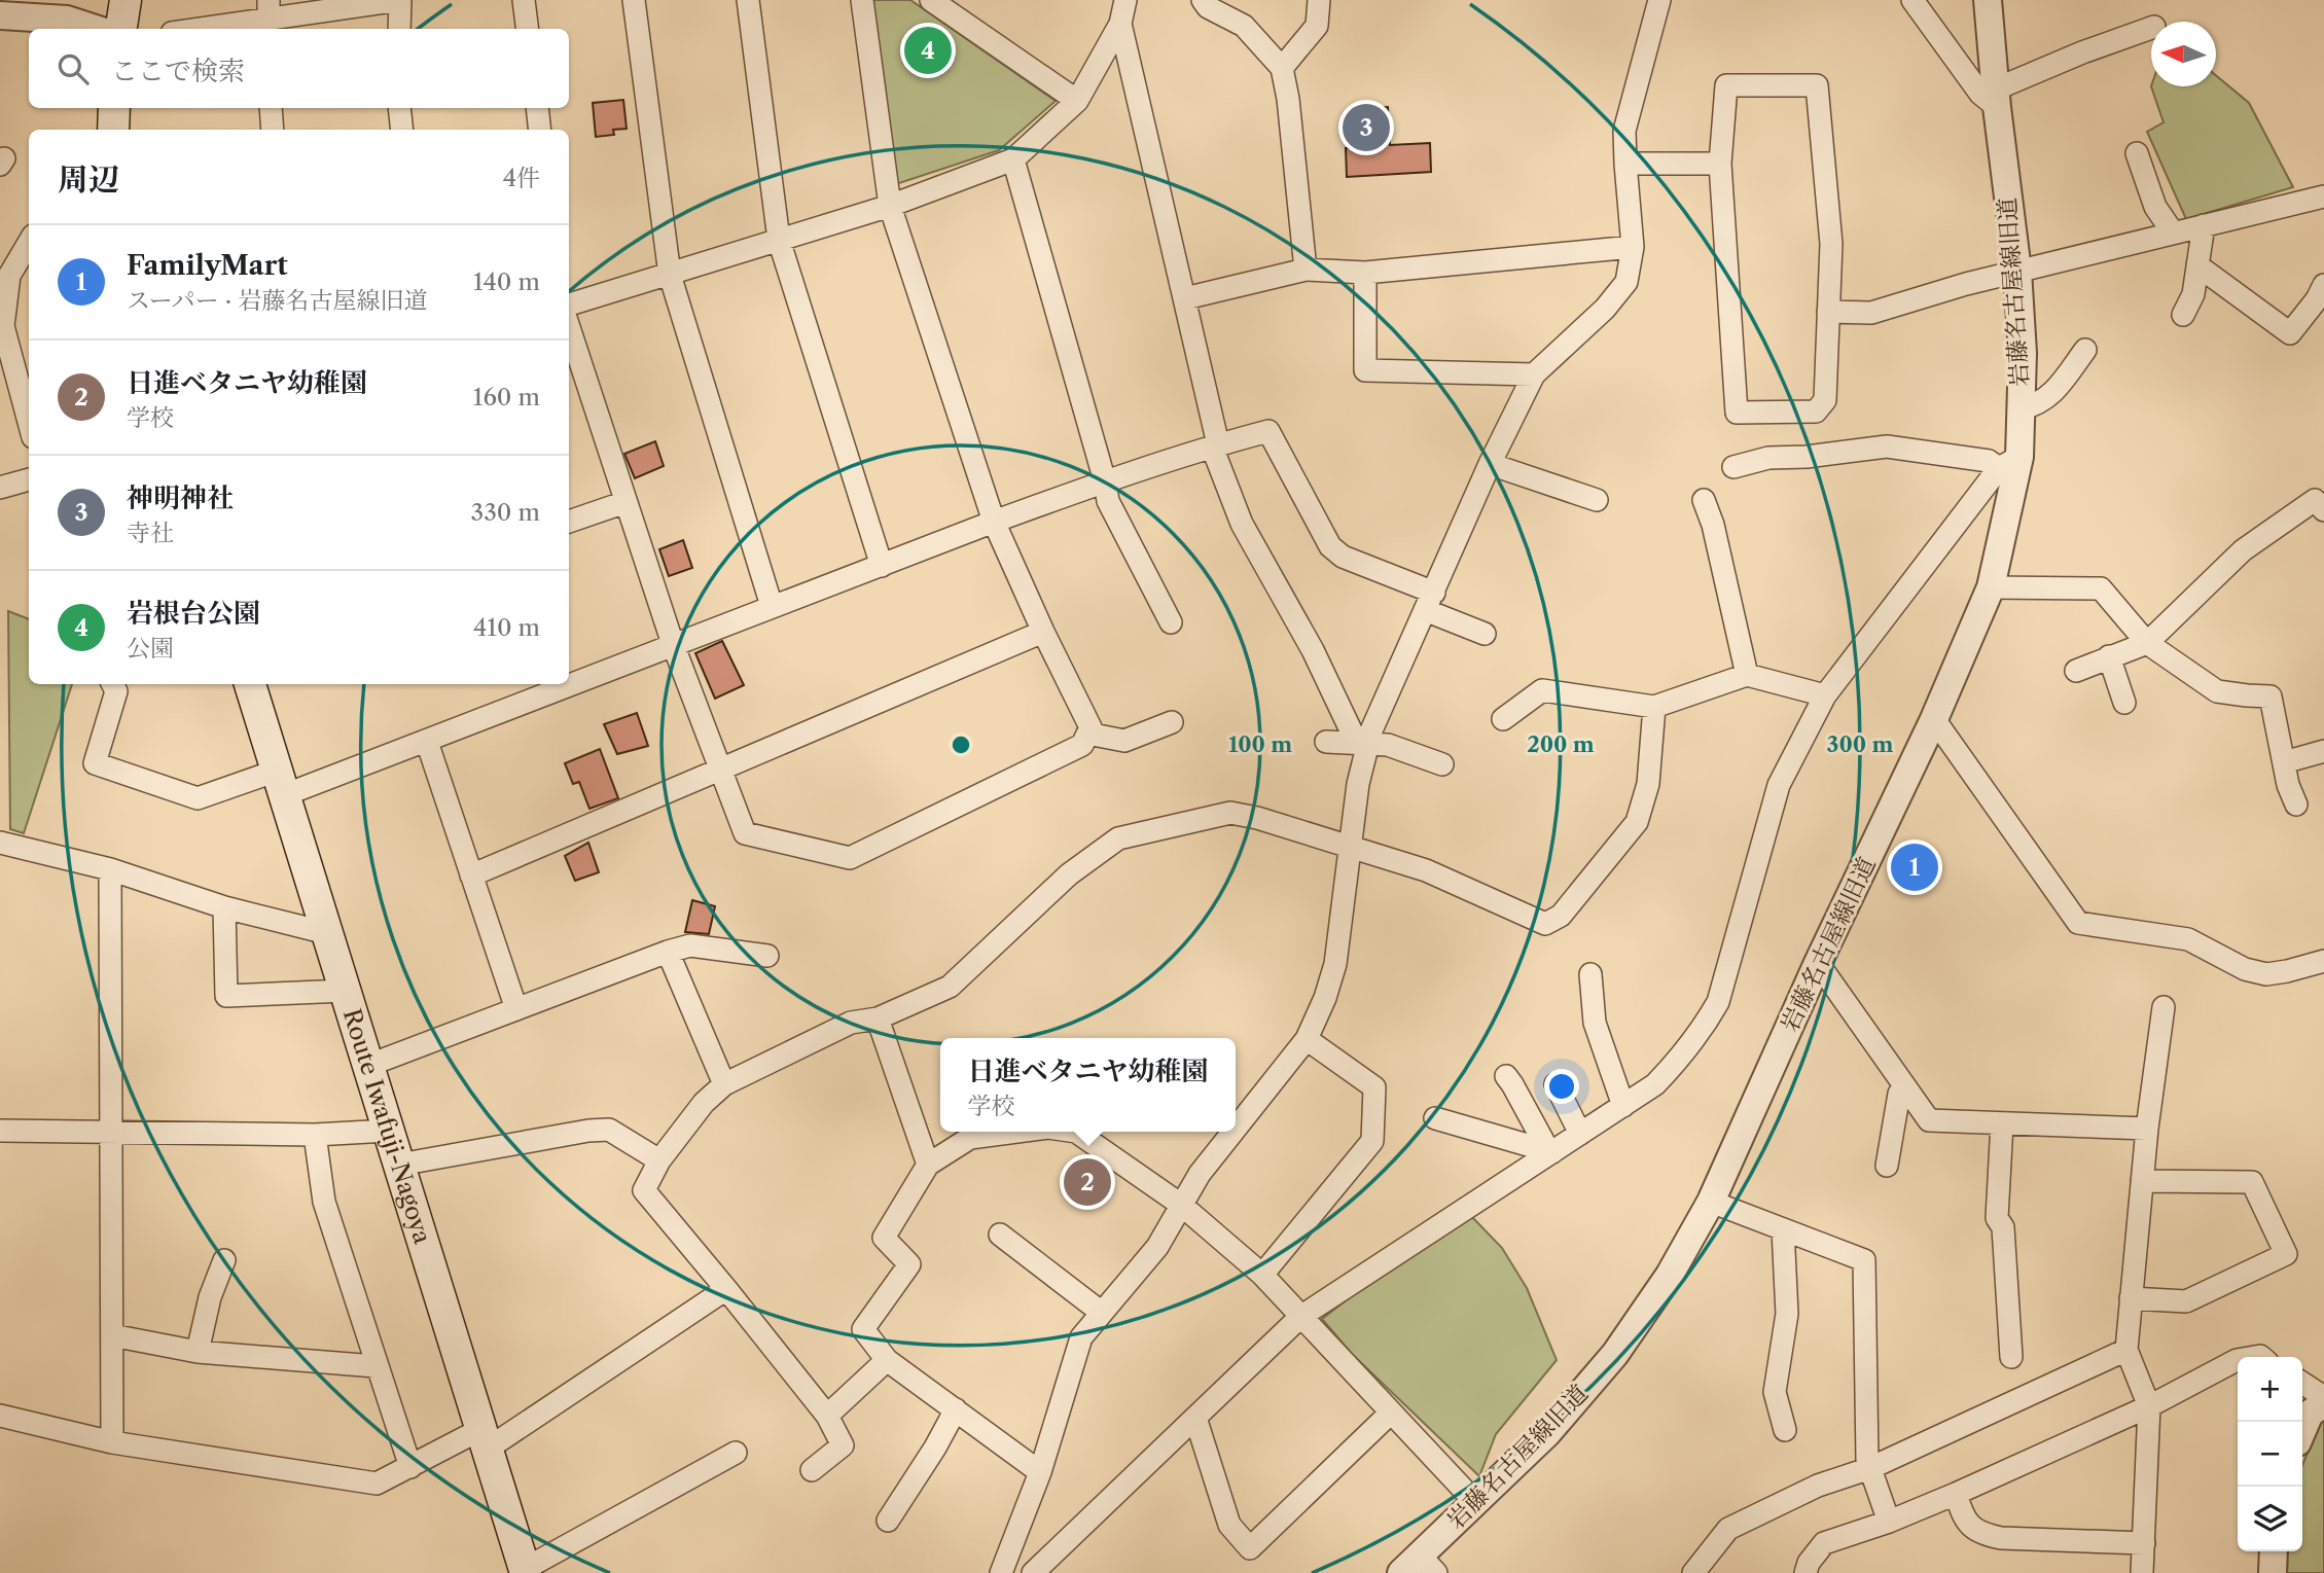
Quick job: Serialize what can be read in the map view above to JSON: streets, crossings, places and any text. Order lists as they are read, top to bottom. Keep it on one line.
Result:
{"streets":{"main road":["Route Iwafuji-Nagoya"],"street":["岩藤名古屋線旧道"]},"north":"left","page":{"pins":["4","3","1","2"],"search":"ここで検索","heading":["周辺","4件"],"list":[{"mark":"1","name":"FamilyMart","note":"スーパー · 岩藤名古屋線旧道","value":"140 m"},{"mark":"2","name":"日進ベタニヤ幼稚園","note":"学校","value":"160 m"},{"mark":"3","name":"神明神社","note":"寺社","value":"330 m"},{"mark":"4","name":"岩根台公園","note":"公園","value":"410 m"}],"popup":["日進ベタニヤ幼稚園","学校"],"map_buttons":["+","−"]},"rings":["100 m","200 m","300 m"]}
